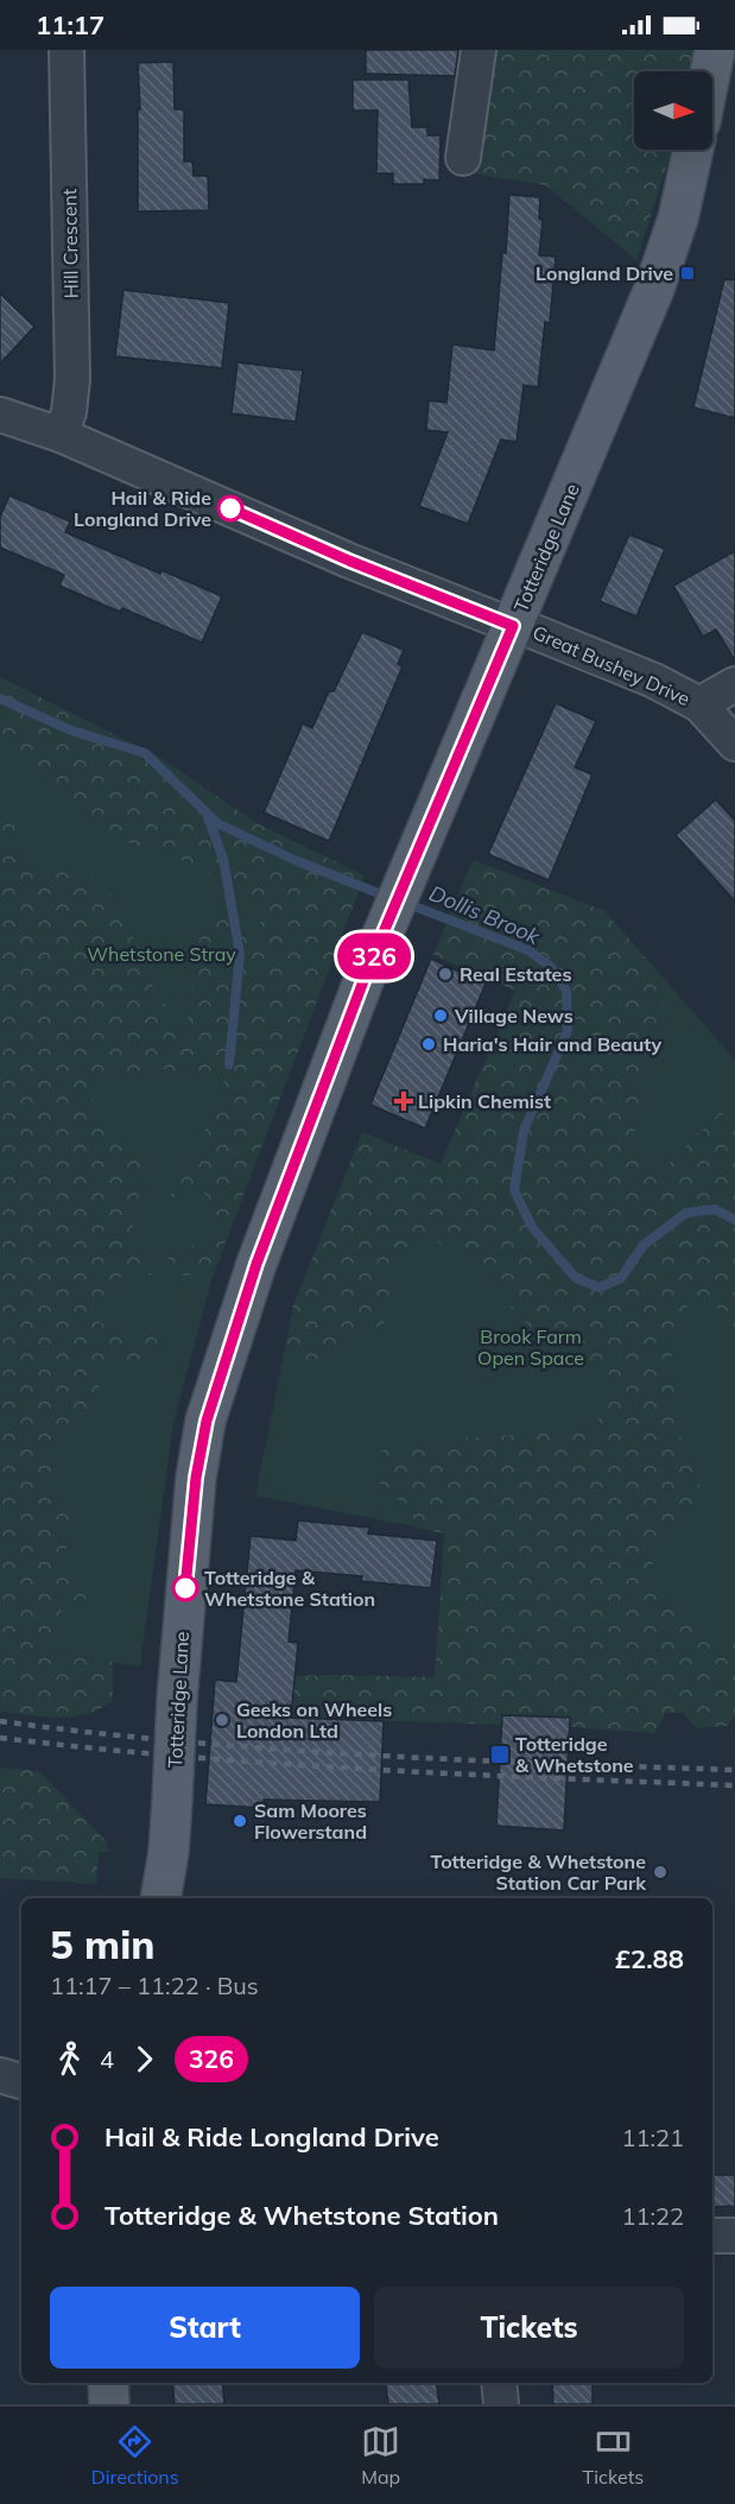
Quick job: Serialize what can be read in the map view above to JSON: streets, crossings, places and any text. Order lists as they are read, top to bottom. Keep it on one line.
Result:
{"streets":{"main road":["Totteridge Lane"],"street":["Hill Crescent","Great Bushey Drive"]},"crossings":[["Totteridge Lane","Great Bushey Drive"]],"water":["Dollis Brook"],"parks":["Whetstone Stray","Brook Farm Open Space"],"places":{"transit":["Longland Drive","Totteridge & Whetstone"],"other":["Hail & Ride Longland Drive","Real Estates","Village News","Haria's Hair and Beauty","Totteridge & Whetstone Station","Geeks on Wheels London Ltd","Sam Moores Flowerstand","Totteridge & Whetstone Station Car Park"],"health":["Lipkin Chemist"]},"lines":["bus line 326"],"north":"right","page":{"status":"11:17","on_map":"326","heading":["5 min","11:17 – 11:22 · Bus","£2.88"],"legs":["4","326"],"list":[{"name":"Hail & Ride Longland Drive","value":"11:21"},{"name":"Totteridge & Whetstone Station","value":"11:22"}],"buttons":["Start","Tickets"],"tabs":["Directions","Map","Tickets"]}}
